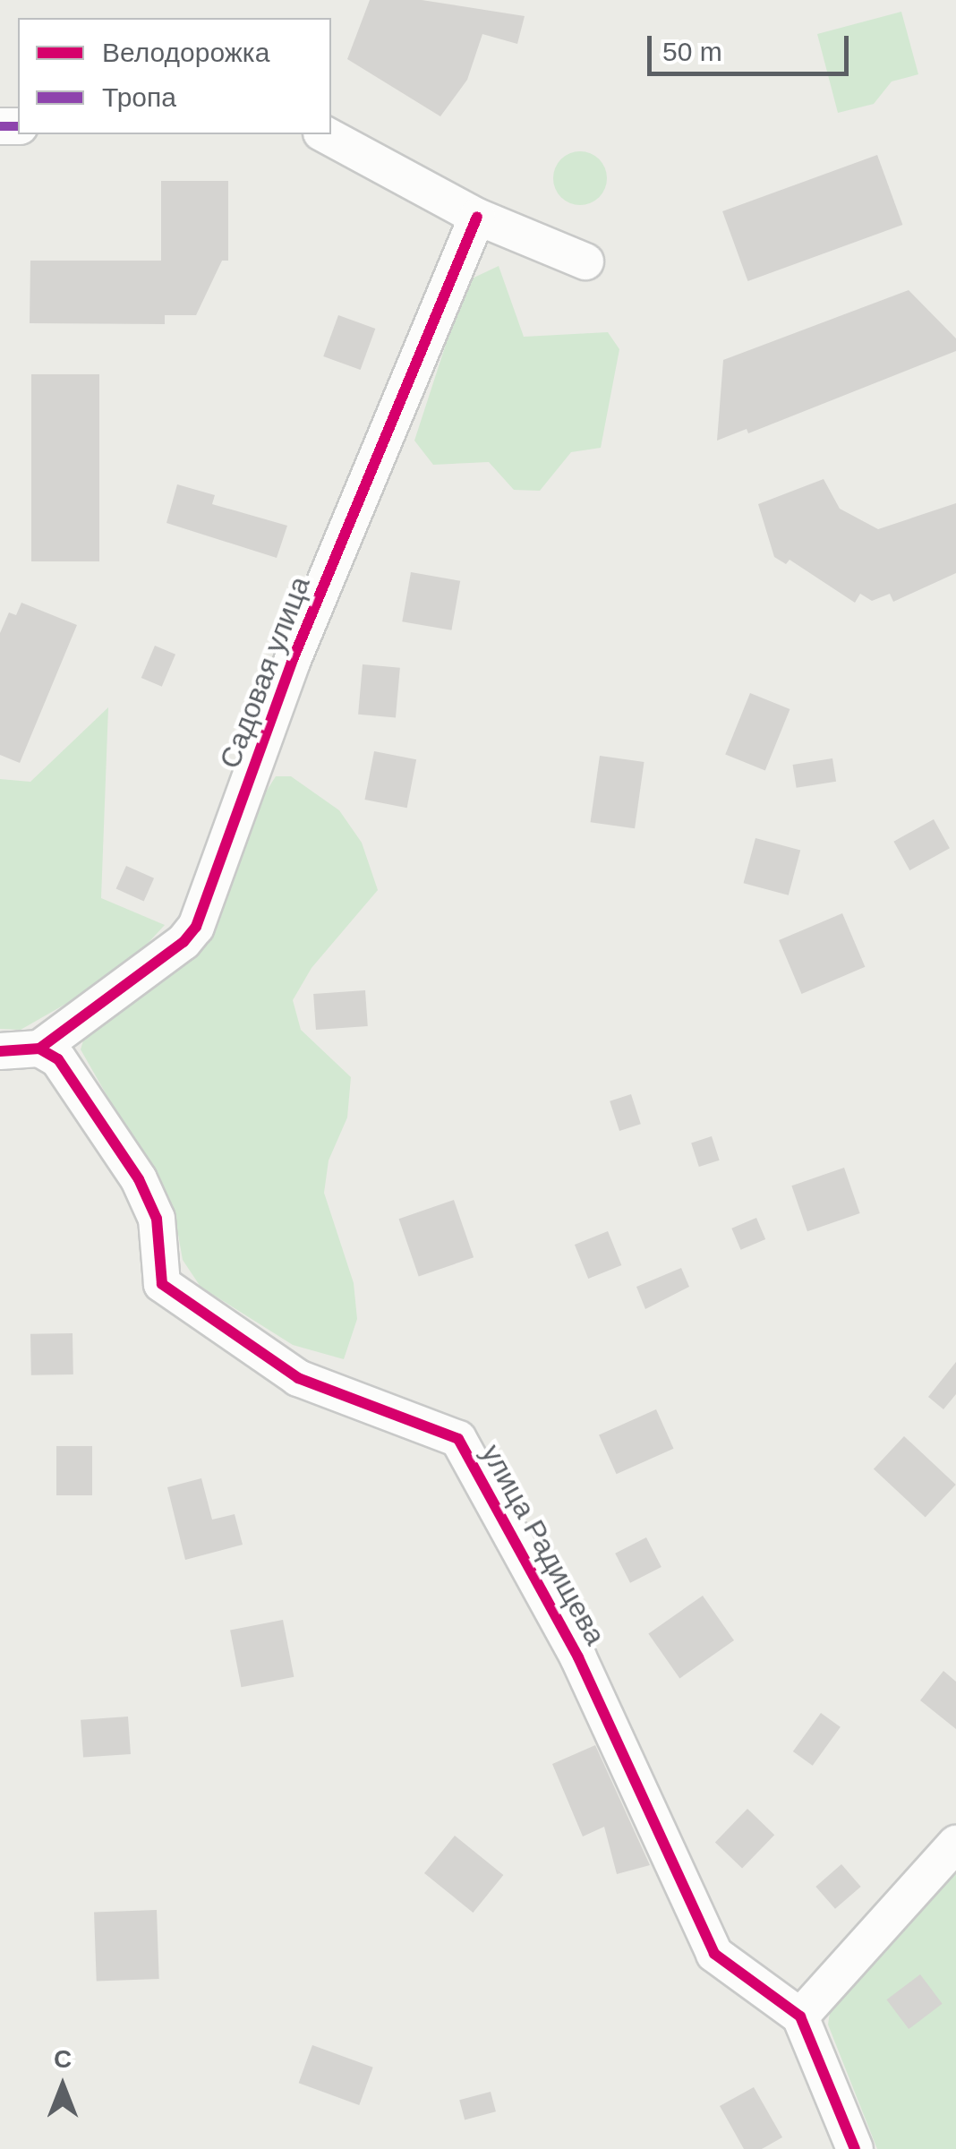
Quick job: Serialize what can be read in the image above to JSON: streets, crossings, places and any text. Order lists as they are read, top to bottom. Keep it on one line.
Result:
{"streets":{"street":["Садовая улица","улица Радищева"]},"crossings":[["Садовая улица","улица Радищева"]],"legend":["Велодорожка","Тропа"],"scale_bar":"50 m","north":"top"}
